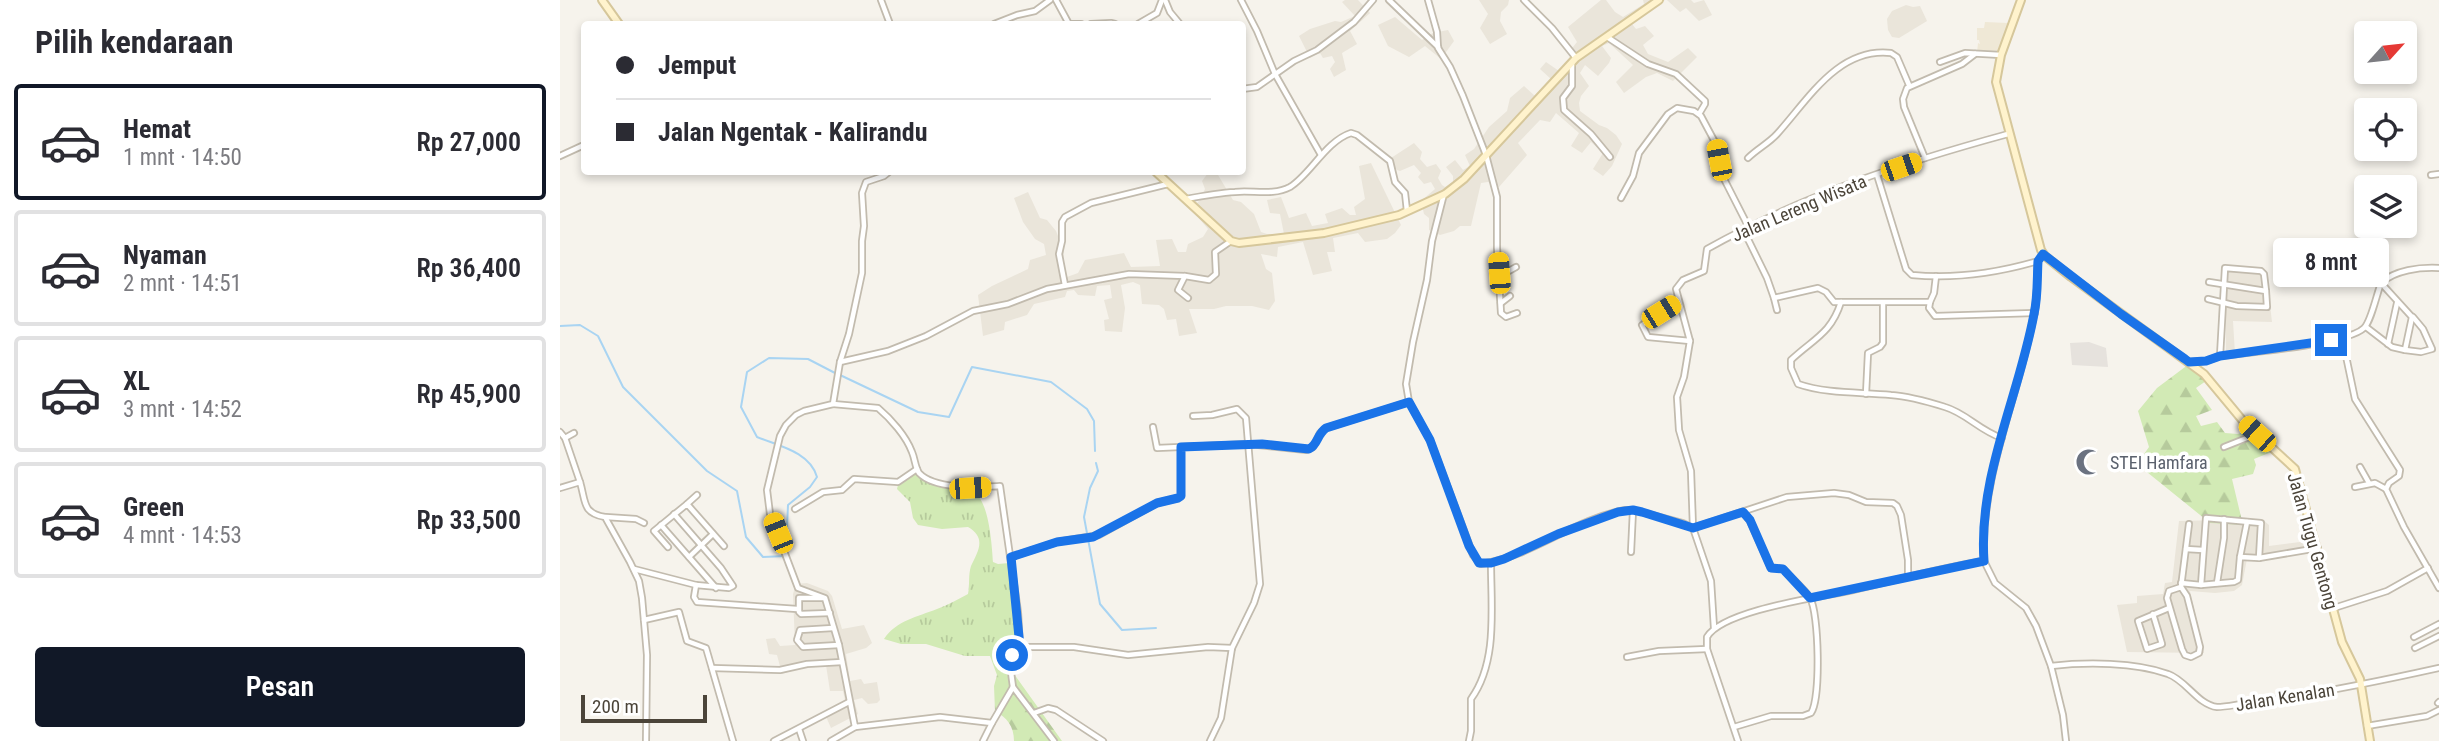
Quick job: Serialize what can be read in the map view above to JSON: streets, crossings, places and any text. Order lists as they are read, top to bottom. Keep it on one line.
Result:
{"streets":{"main road":["Jalan Tugu Gentong"],"street":["Jalan Lereng Wisata","Jalan Kenalan"]},"crossings":[["Jalan Tugu Gentong","Jalan Kenalan"]],"places":{"mosque":["STEI Hamfara"]},"scale_bar":"200 m","north":"top right","page":{"heading":"Pilih kendaraan","banner":["Jemput","Jalan Ngentak - Kalirandu"],"list":[{"name":"Hemat","note":"1 mnt · 14:50","value":"Rp 27,000"},{"name":"Nyaman","note":"2 mnt · 14:51","value":"Rp 36,400"},{"name":"XL","note":"3 mnt · 14:52","value":"Rp 45,900"},{"name":"Green","note":"4 mnt · 14:53","value":"Rp 33,500"}],"bubble":"8 mnt","buttons":"Pesan","scale":"200 m"}}
